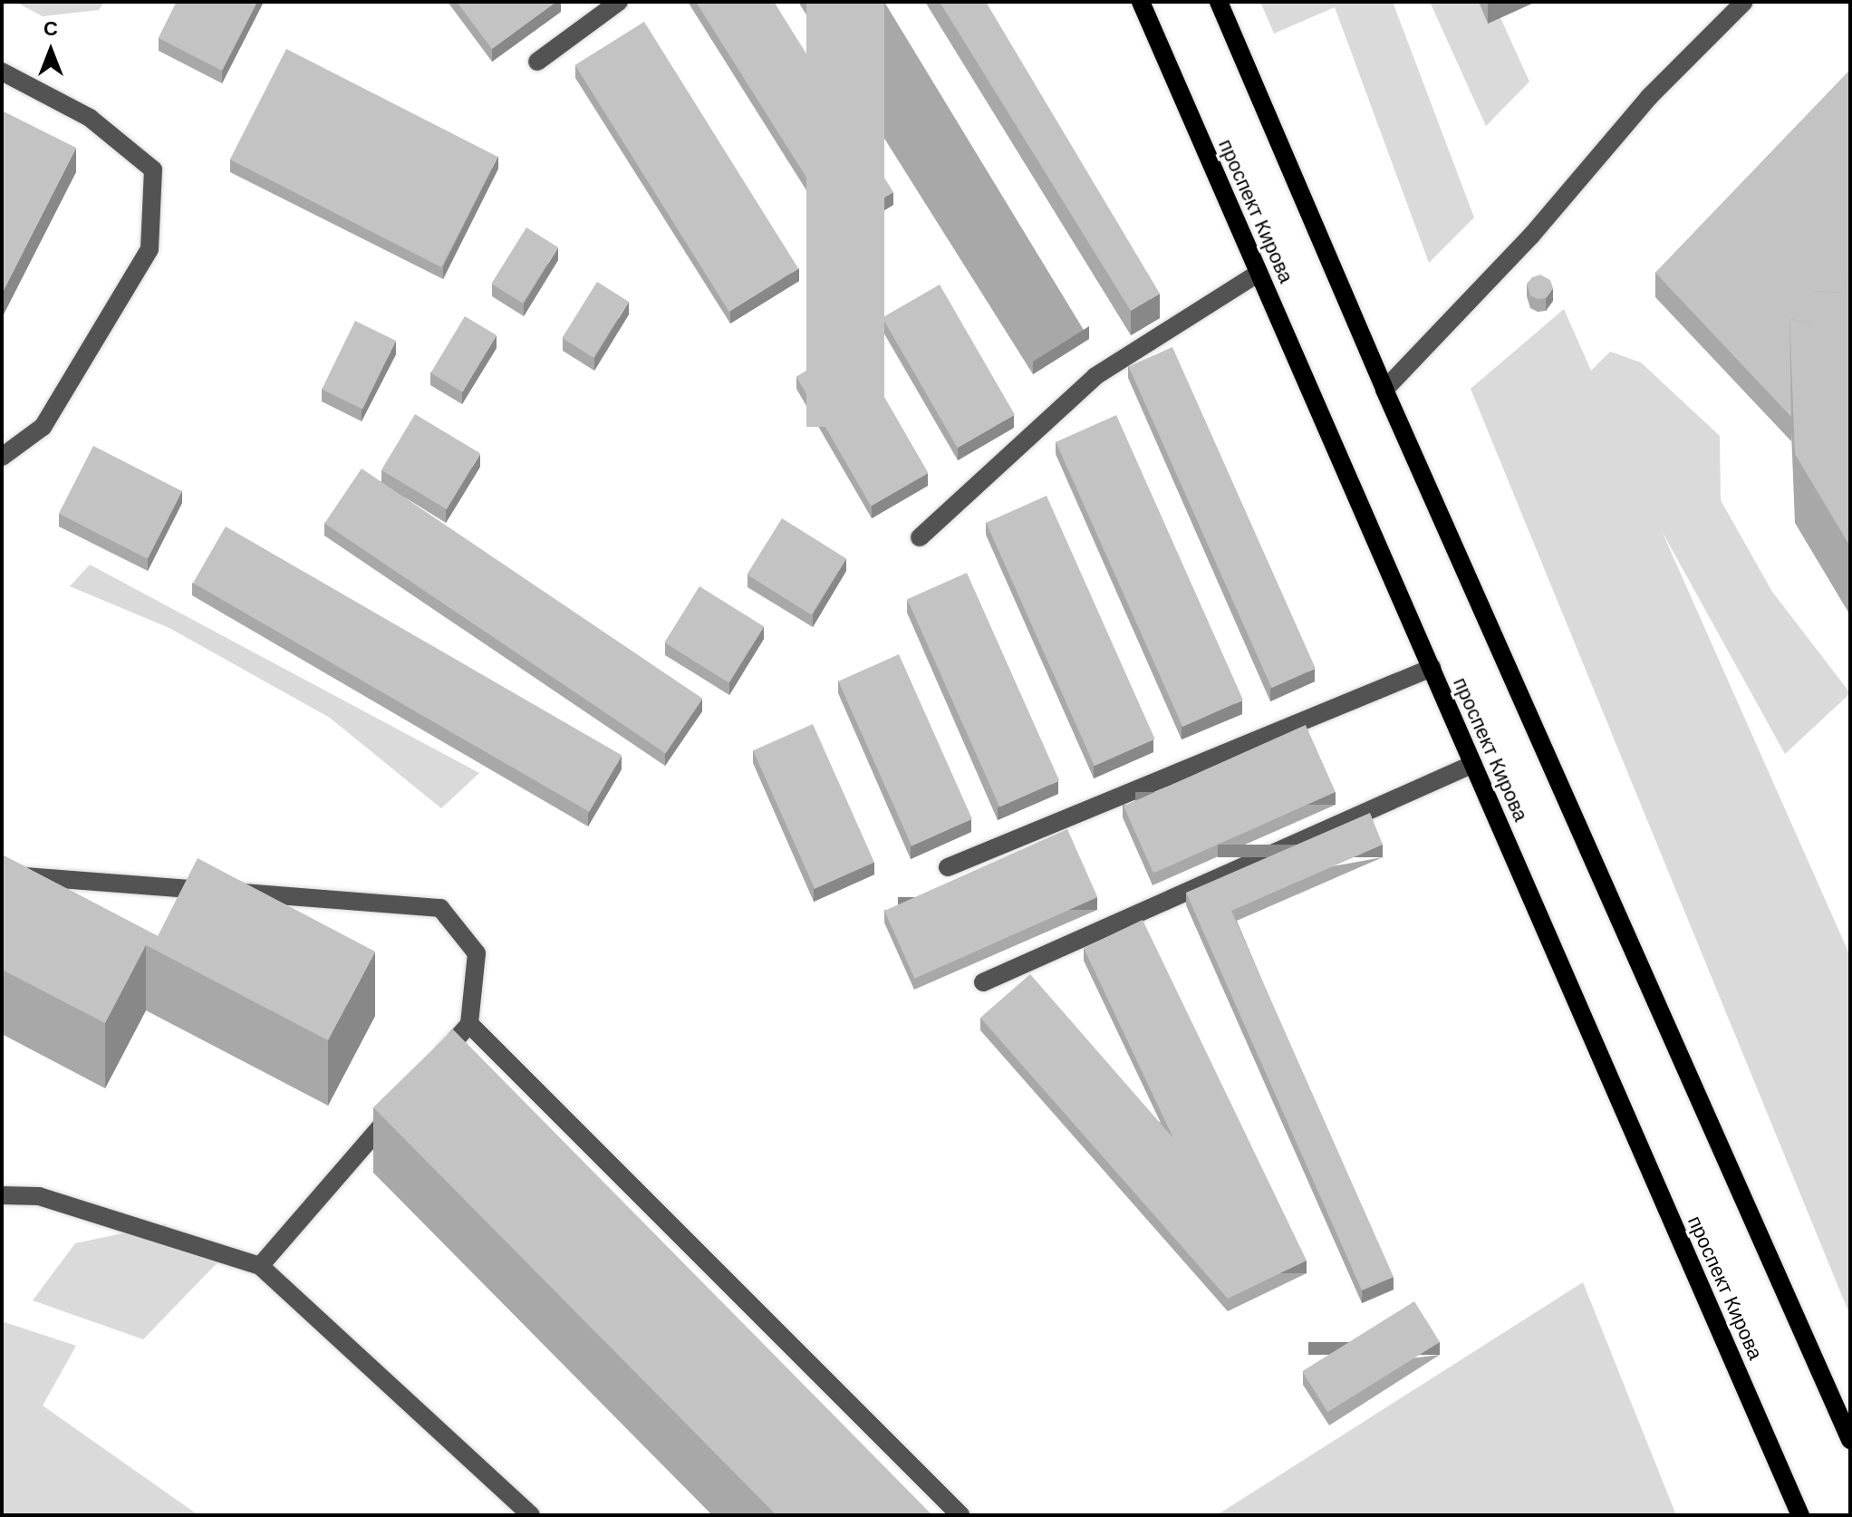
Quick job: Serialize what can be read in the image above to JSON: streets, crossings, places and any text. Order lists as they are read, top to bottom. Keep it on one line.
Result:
{"streets":{"main road":["проспект Кирова"]},"north":"top"}
